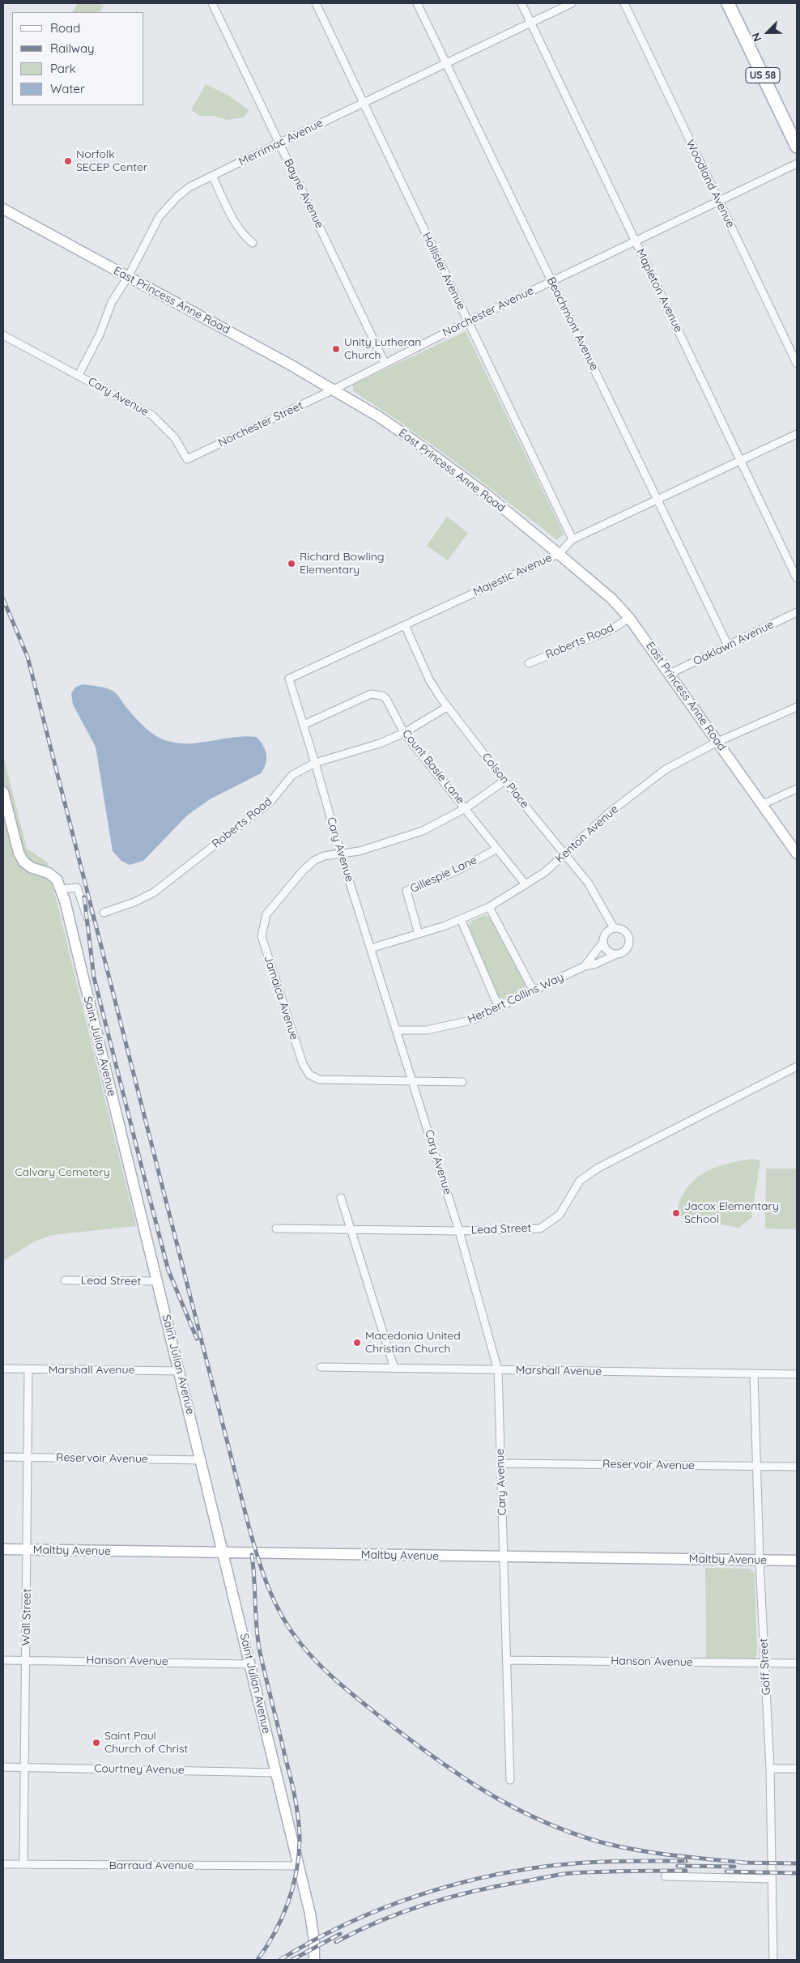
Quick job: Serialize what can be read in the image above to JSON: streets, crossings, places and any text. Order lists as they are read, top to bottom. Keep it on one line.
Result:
{"streets":{"main road":["US 58"],"street":["Merrimac Avenue","Woodland Avenue","Bayne Avenue","Hollister Avenue","Mapleton Avenue","East Princess Anne Road","Norchester Avenue","Beachmont Avenue","Cary Avenue","Norchester Street","Majestic Avenue","Roberts Road","Oaklawn Avenue","Count Basie Lane","Colson Place","Kenton Avenue","Gillespie Lane","Jamaica Avenue","Herbert Collins Way","Saint Julian Avenue","Lead Street","Marshall Avenue","Reservoir Avenue","Maltby Avenue","Wall Street","Hanson Avenue","Goff Street","Courtney Avenue","Barraud Avenue"]},"crossings":[["Merrimac Avenue","Bayne Avenue"],["Merrimac Avenue","Hollister Avenue"],["Merrimac Avenue","Mapleton Avenue"],["Merrimac Avenue","East Princess Anne Road"],["Merrimac Avenue","Beachmont Avenue"],["Merrimac Avenue","Cary Avenue"],["Woodland Avenue","Norchester Avenue"],["Bayne Avenue","Norchester Avenue"],["Hollister Avenue","Norchester Avenue"],["Hollister Avenue","Majestic Avenue"],["Mapleton Avenue","Norchester Avenue"],["Mapleton Avenue","Majestic Avenue"],["East Princess Anne Road","Norchester Avenue"],["East Princess Anne Road","Norchester Street"],["East Princess Anne Road","Majestic Avenue"],["East Princess Anne Road","Roberts Road"],["East Princess Anne Road","Oaklawn Avenue"],["East Princess Anne Road","Kenton Avenue"],["Norchester Avenue","Beachmont Avenue"],["Norchester Avenue","Norchester Street"],["Beachmont Avenue","Majestic Avenue"],["Beachmont Avenue","Oaklawn Avenue"],["Cary Avenue","Norchester Street"],["Cary Avenue","Majestic Avenue"],["Cary Avenue","Roberts Road"],["Cary Avenue","Count Basie Lane"],["Cary Avenue","Kenton Avenue"],["Cary Avenue","Jamaica Avenue"],["Cary Avenue","Herbert Collins Way"],["Cary Avenue","Lead Street"],["Cary Avenue","Marshall Avenue"],["Cary Avenue","Reservoir Avenue"],["Cary Avenue","Maltby Avenue"],["Cary Avenue","Hanson Avenue"],["Majestic Avenue","Colson Place"],["Roberts Road","Count Basie Lane"],["Roberts Road","Colson Place"],["Count Basie Lane","Kenton Avenue"],["Count Basie Lane","Gillespie Lane"],["Count Basie Lane","Jamaica Avenue"],["Colson Place","Kenton Avenue"],["Colson Place","Jamaica Avenue"],["Colson Place","Herbert Collins Way"],["Kenton Avenue","Gillespie Lane"],["Kenton Avenue","Herbert Collins Way"],["Saint Julian Avenue","Lead Street"],["Saint Julian Avenue","Marshall Avenue"],["Saint Julian Avenue","Reservoir Avenue"],["Saint Julian Avenue","Maltby Avenue"],["Saint Julian Avenue","Hanson Avenue"],["Saint Julian Avenue","Courtney Avenue"],["Saint Julian Avenue","Barraud Avenue"],["Marshall Avenue","Wall Street"],["Marshall Avenue","Goff Street"],["Reservoir Avenue","Wall Street"],["Reservoir Avenue","Goff Street"],["Maltby Avenue","Wall Street"],["Maltby Avenue","Goff Street"],["Wall Street","Hanson Avenue"],["Wall Street","Courtney Avenue"],["Wall Street","Barraud Avenue"],["Hanson Avenue","Goff Street"]],"parks":["Calvary Cemetery"],"places":["Norfolk SECEP Center","Unity Lutheran Church","Richard Bowling Elementary","Jacox Elementary School","Macedonia United Christian Church","Saint Paul Church of Christ"],"legend":["Road","Railway","Park","Water"],"north":"bottom left"}
